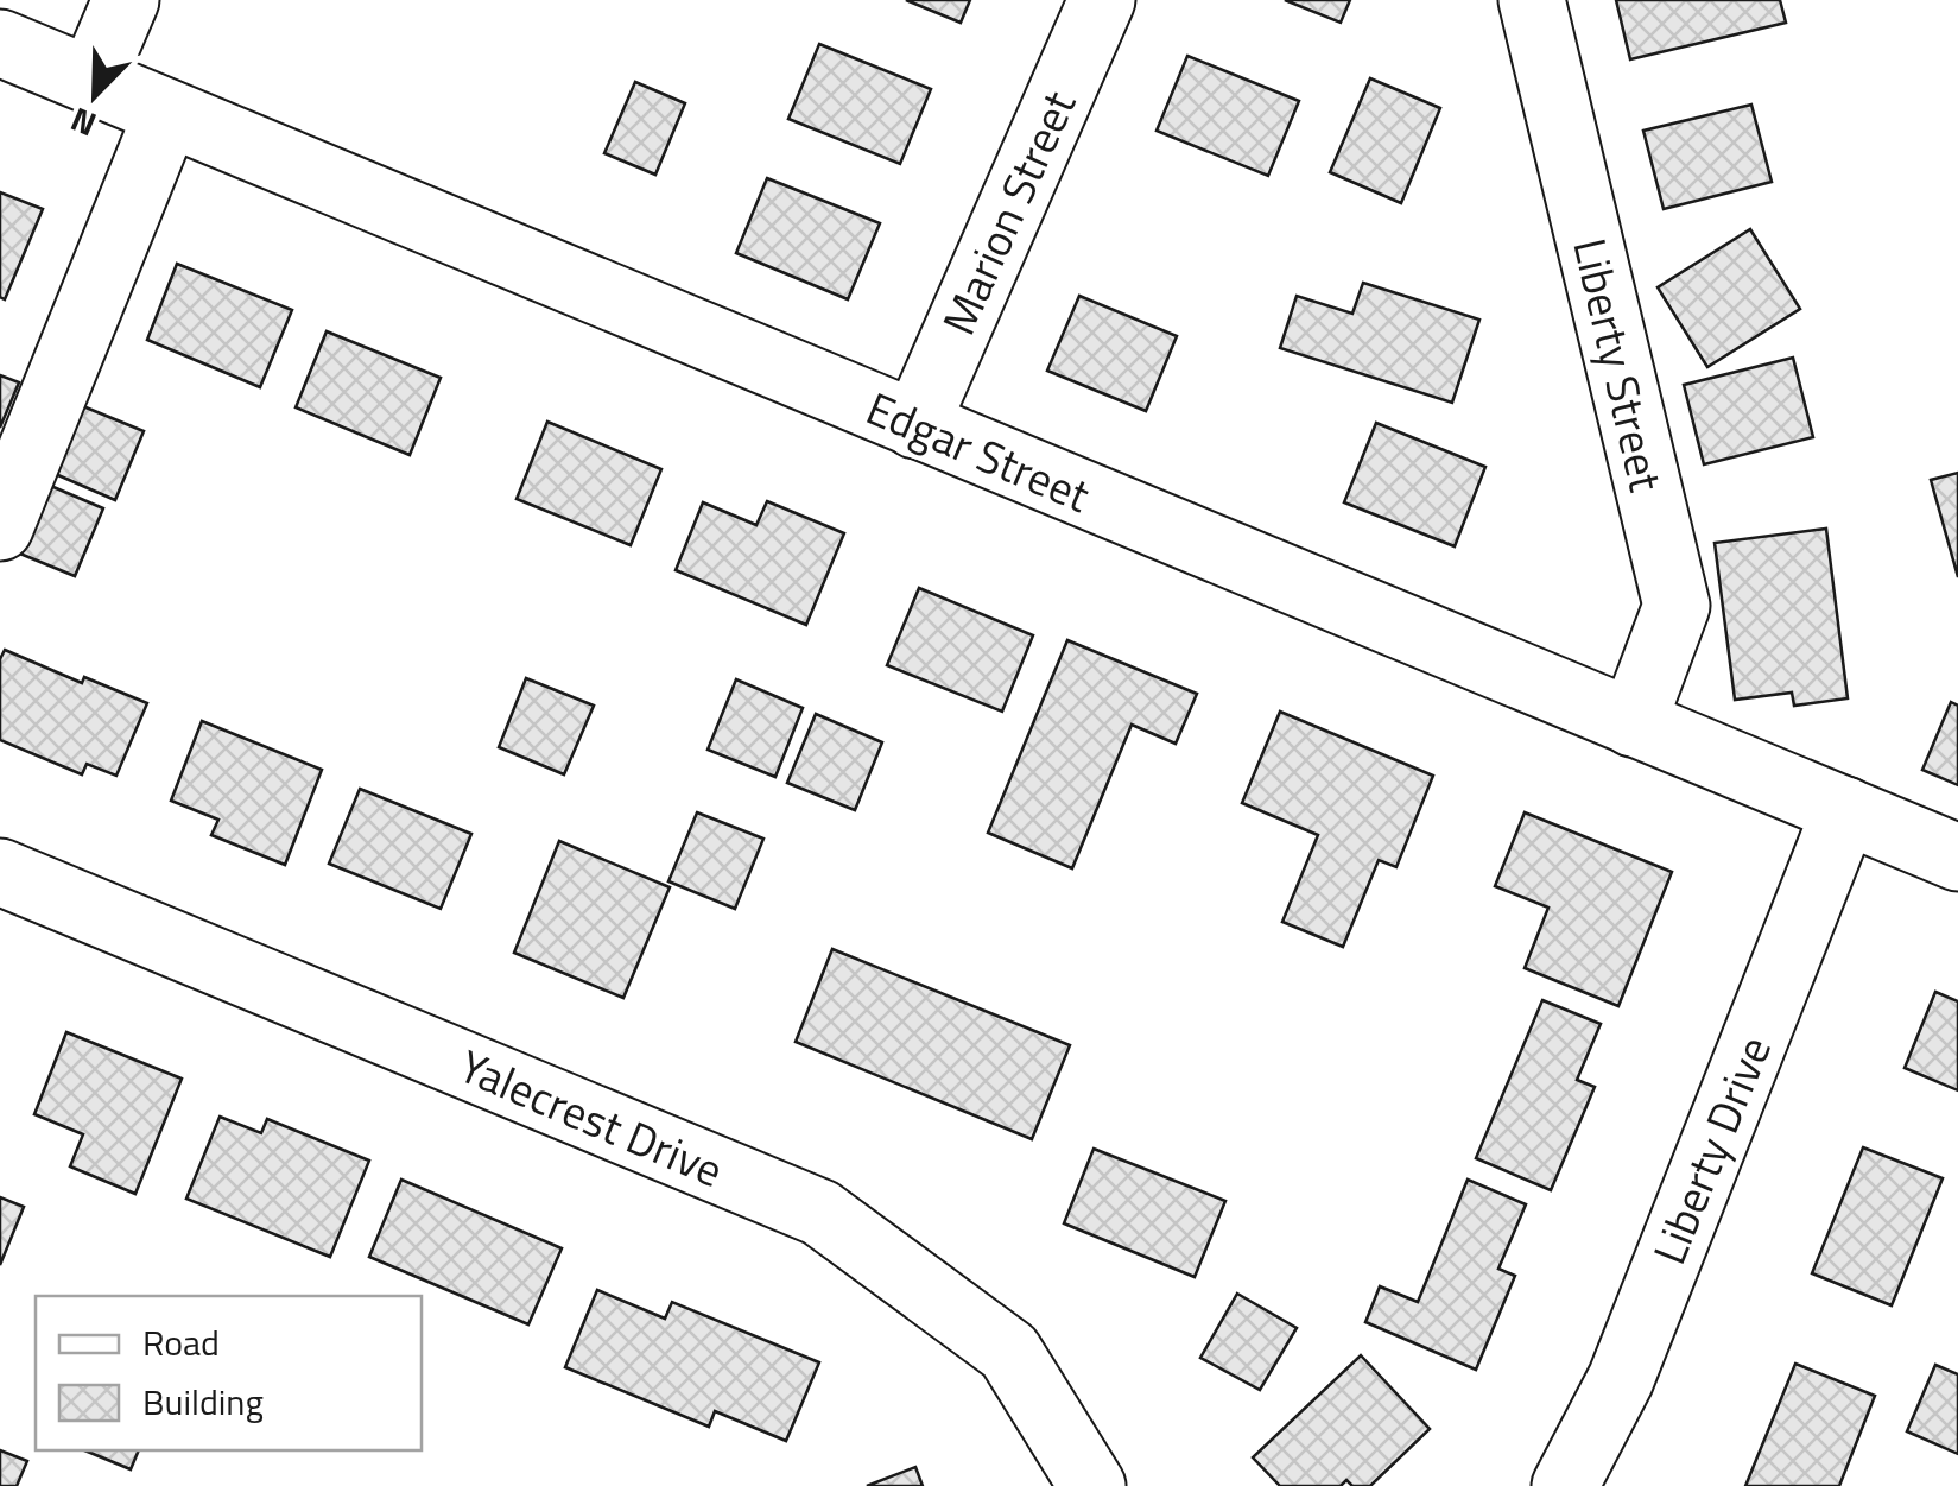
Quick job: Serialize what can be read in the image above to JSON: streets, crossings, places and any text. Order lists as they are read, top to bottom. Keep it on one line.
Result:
{"streets":{"street":["Marion Street","Liberty Street","Edgar Street","Yalecrest Drive","Liberty Drive"]},"crossings":[["Marion Street","Edgar Street"],["Liberty Street","Edgar Street"],["Edgar Street","Liberty Drive"]],"legend":["Road","Building"],"north":"bottom left"}
